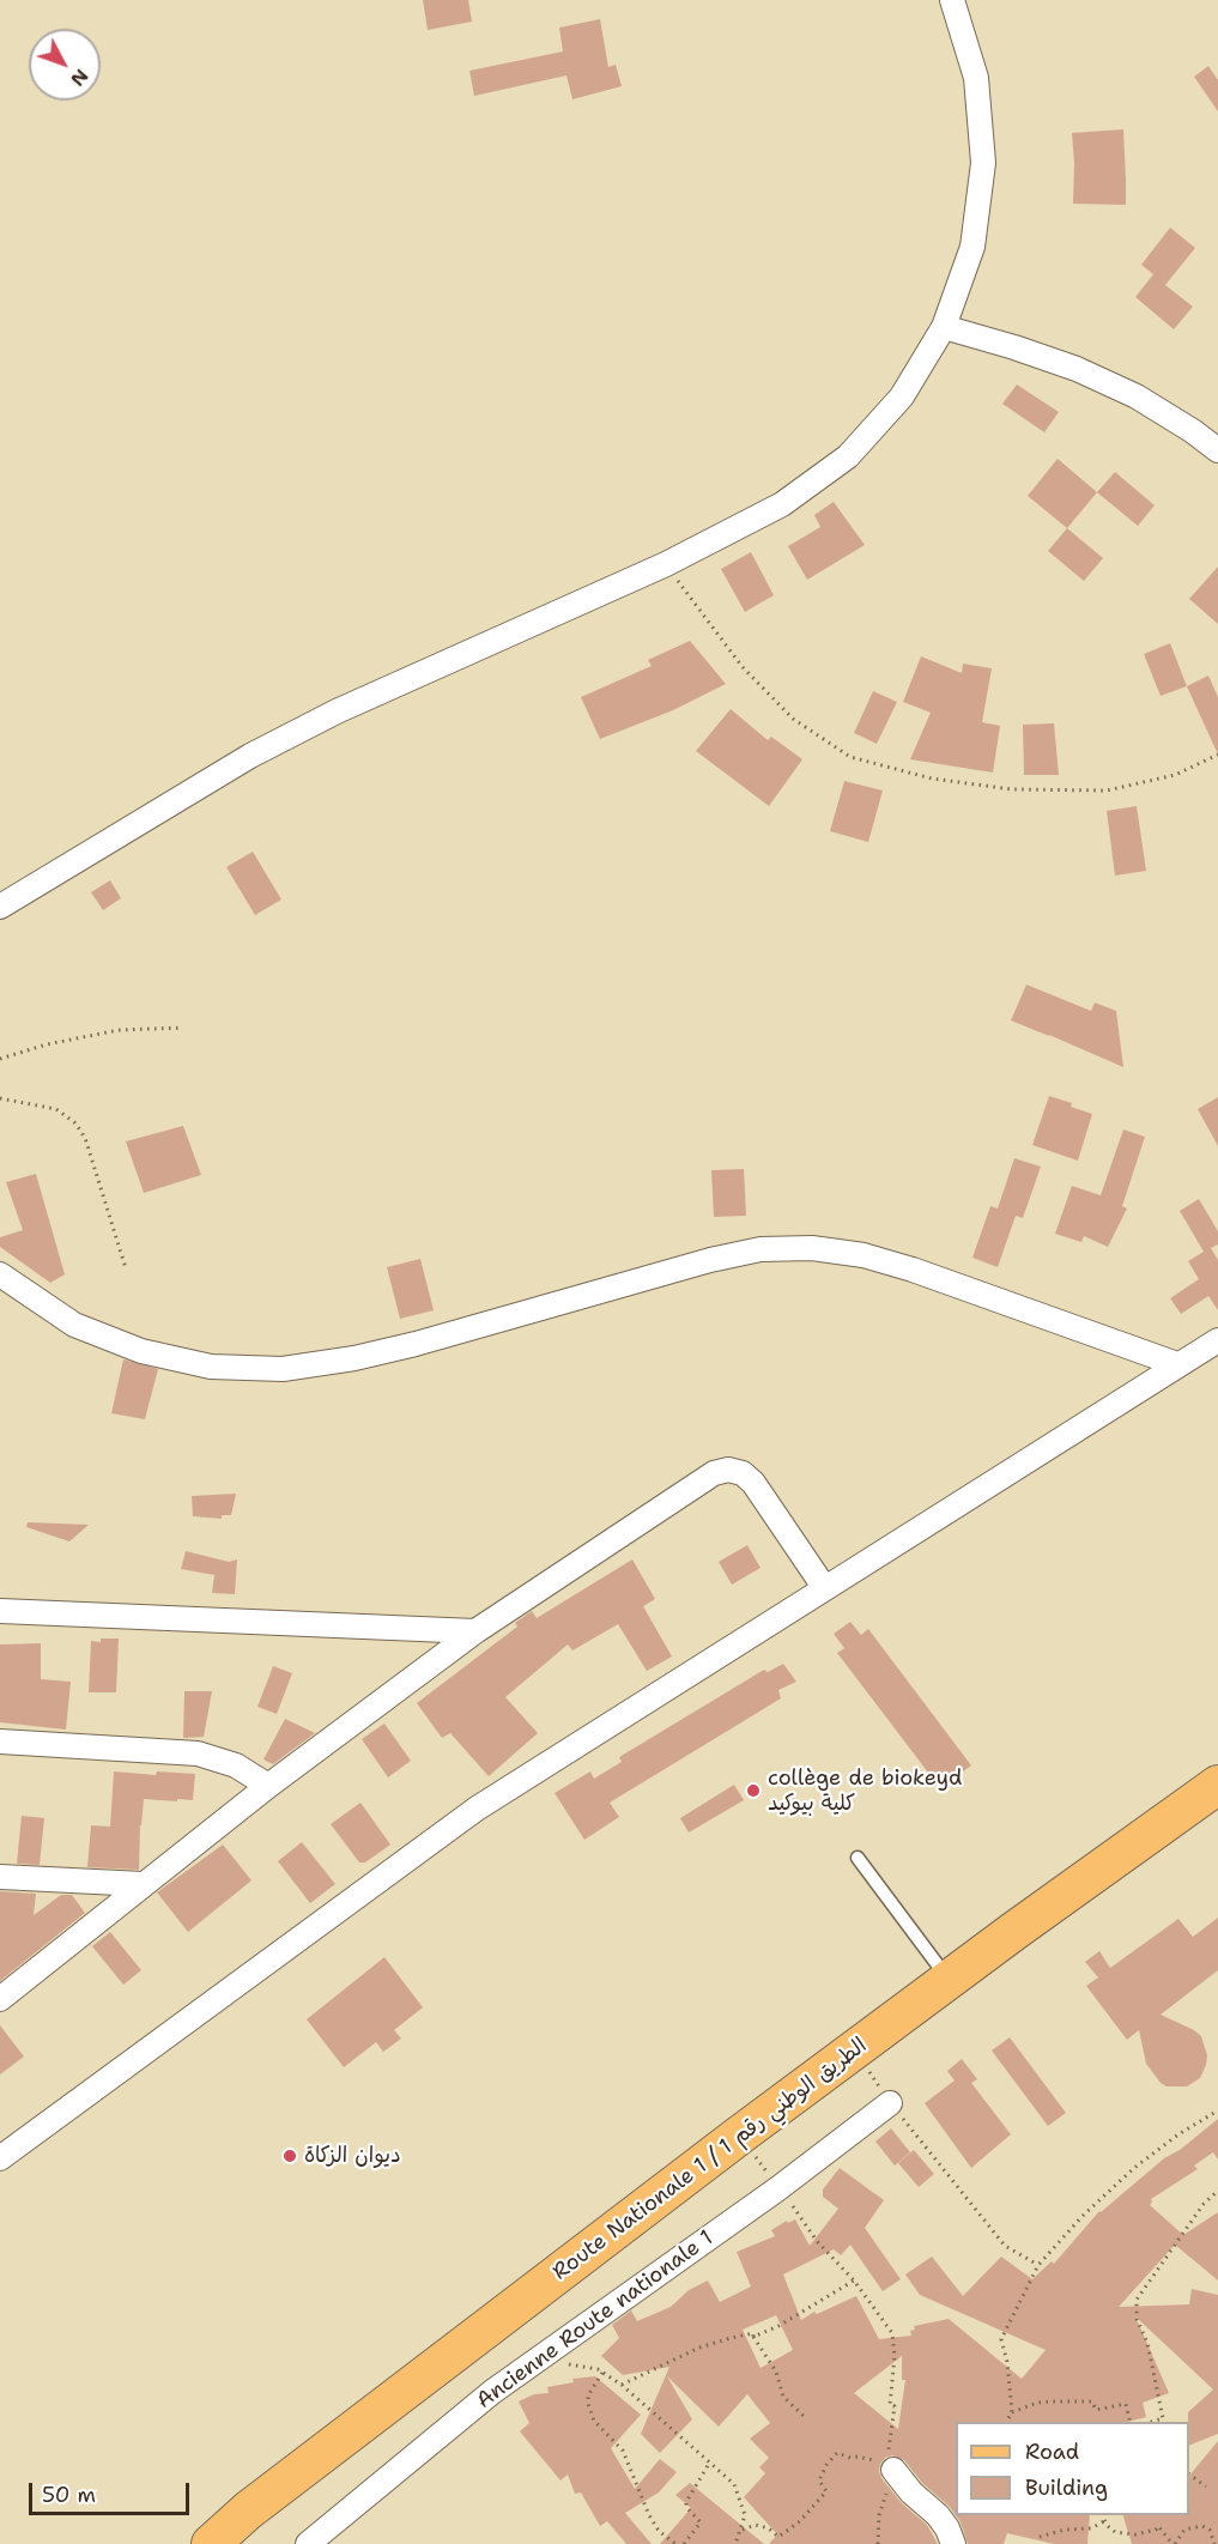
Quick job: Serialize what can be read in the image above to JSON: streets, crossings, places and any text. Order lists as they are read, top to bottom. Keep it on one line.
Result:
{"streets":{"main road":["Route Nationale 1 / الطريق الوطني رقم 1"],"street":["Ancienne Route nationale 1"]},"places":["collège de biokeyd كلية بيوكيد","ديوان الزكاة"],"legend":["Road","Building"],"scale_bar":"50 m","north":"bottom right"}
